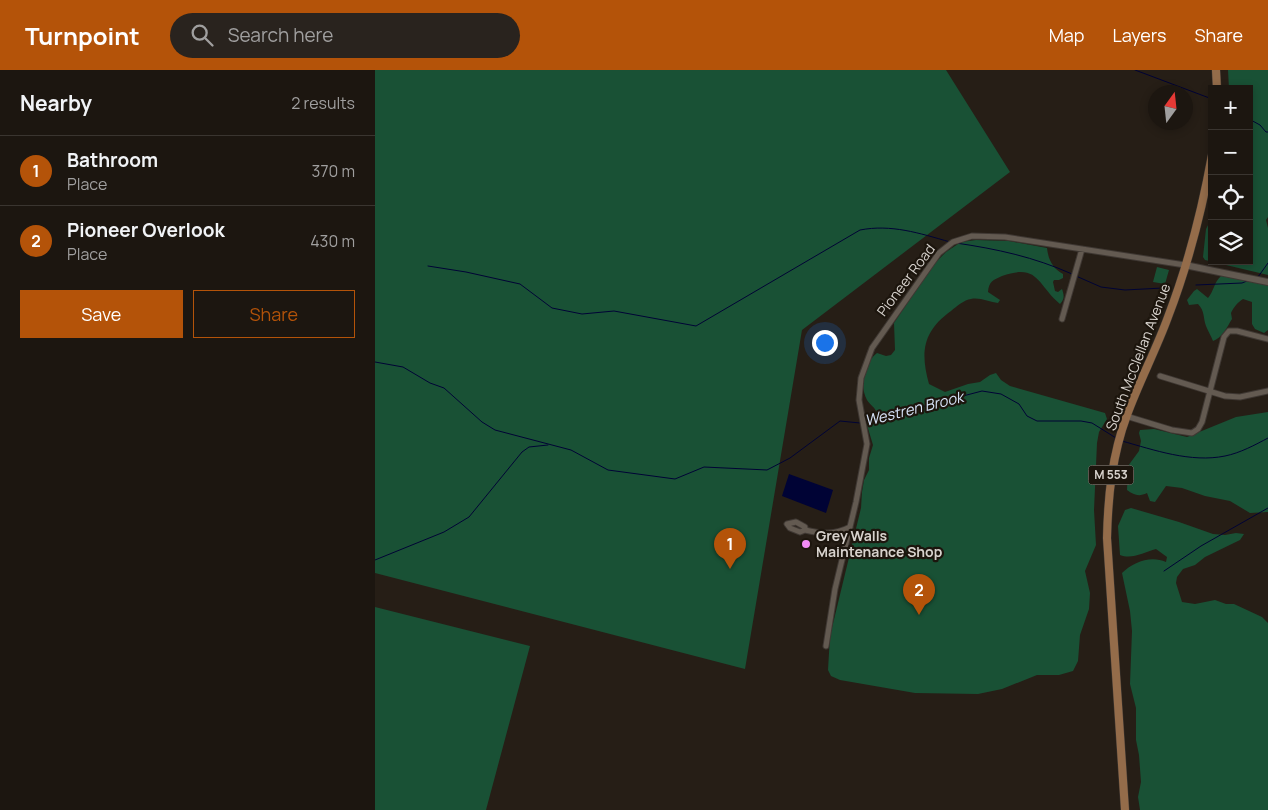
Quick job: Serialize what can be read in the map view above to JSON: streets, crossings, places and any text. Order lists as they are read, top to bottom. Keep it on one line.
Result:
{"streets":{"main road":["South McClellan Avenue","M 553"],"street":["Pioneer Road"]},"crossings":[["Pioneer Road","South McClellan Avenue"]],"water":["Westren Brook"],"places":["Grey Walls Maintenance Shop"],"north":"top","page":{"header":"Turnpoint","search":"Search here","nav":["Map","Layers","Share"],"heading":["Nearby","2 results"],"map_buttons":["+","−"],"list":[{"mark":"1","name":"Bathroom","note":"Place","value":"370 m"},{"mark":"2","name":"Pioneer Overlook","note":"Place","value":"430 m"}],"buttons":["Save","Share"],"pins":["1","2"]}}
